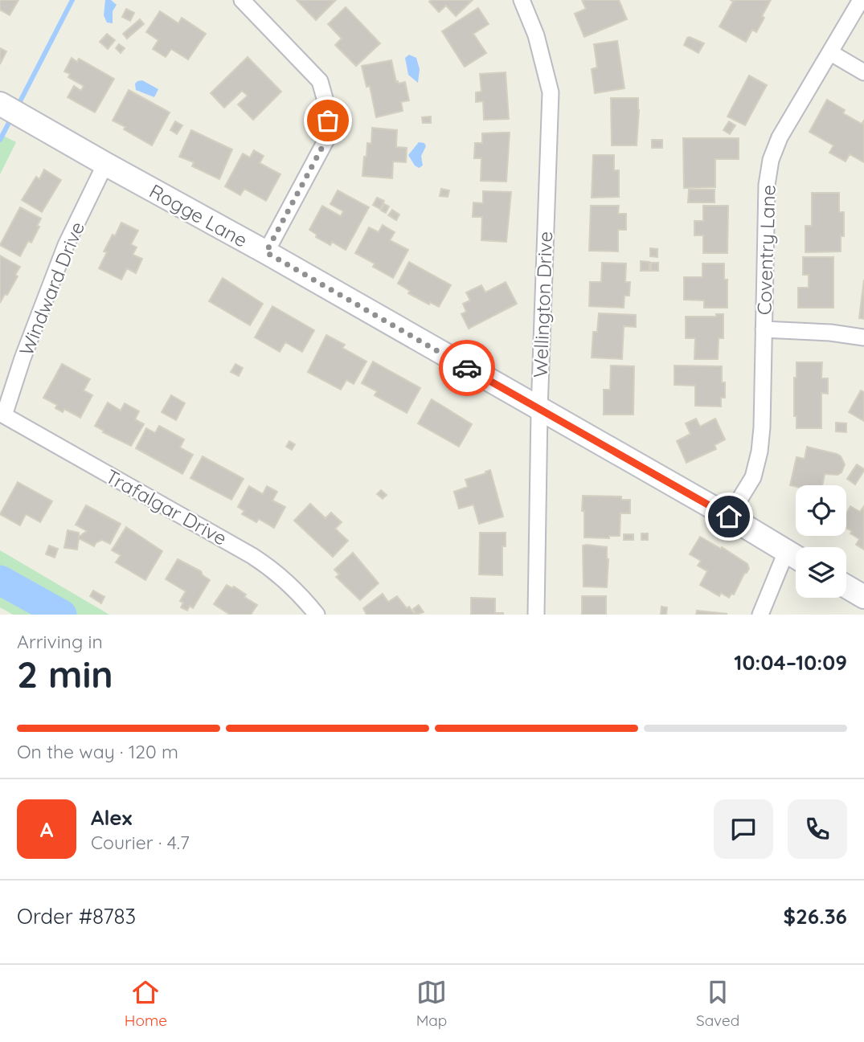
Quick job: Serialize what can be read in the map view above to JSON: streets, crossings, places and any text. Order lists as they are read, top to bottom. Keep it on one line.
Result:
{"streets":{"street":["Rogge Lane","Coventry Lane","Windward Drive","Wellington Drive","Trafalgar Drive"]},"crossings":[["Rogge Lane","Coventry Lane"],["Rogge Lane","Windward Drive"],["Rogge Lane","Wellington Drive"],["Windward Drive","Trafalgar Drive"]],"page":{"heading":["2 min","Arriving in","10:04–10:09"],"panel":["Alex","Courier · 4.7","Order #8783","$26.36"],"bar":"On the way · 120 m","round":"A","tabs":["Home","Map","Saved"]}}
